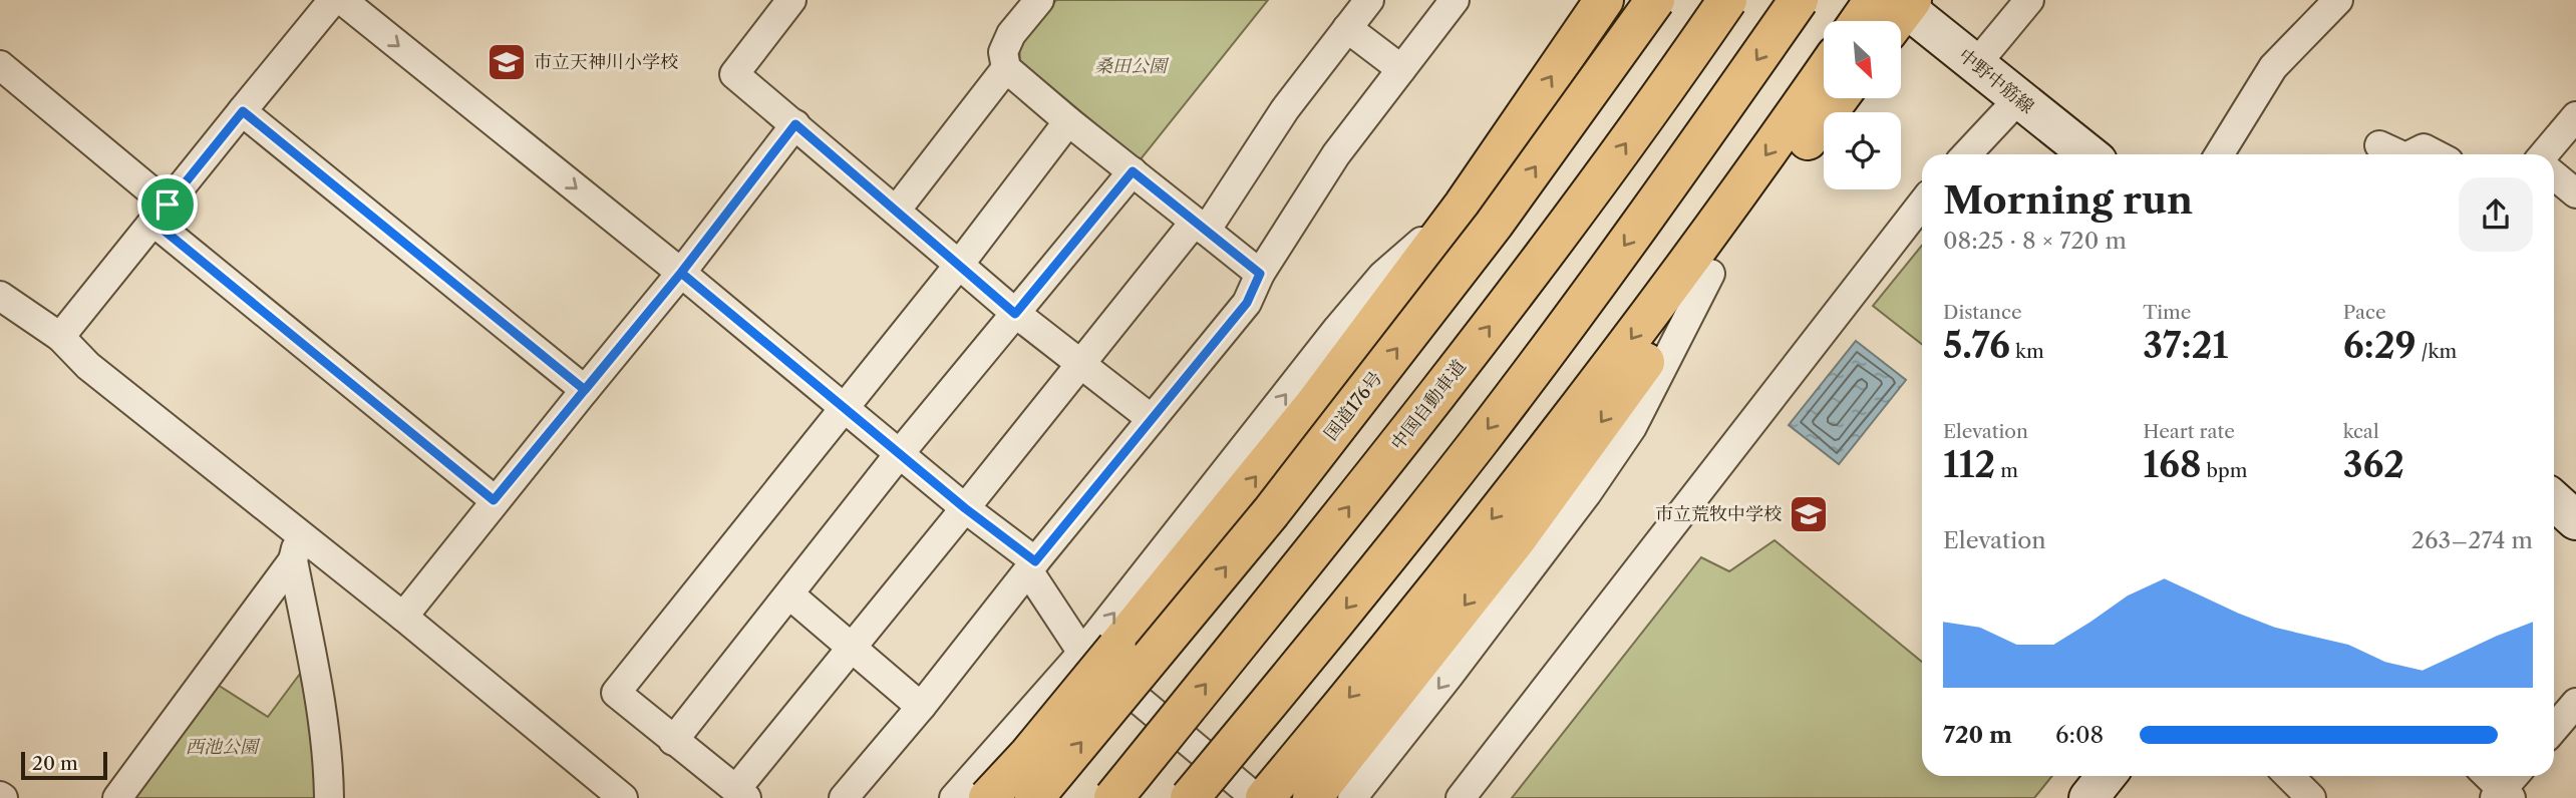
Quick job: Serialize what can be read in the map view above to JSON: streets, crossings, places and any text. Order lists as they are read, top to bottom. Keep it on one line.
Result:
{"streets":{"highway":["中国自動車道","国道176号"],"main road":["中野中筋線"]},"parks":["桑田公園","西池公園"],"places":{"school or university":["市立天神川小学校","市立荒牧中学校"]},"scale_bar":"20 m","north":"bottom right","page":{"heading":["Morning run","08:25 · 8 × 720 m"],"stats":[["Distance","5.76 km"],["Time","37:21"],["Pace","6:29 /km"],["Elevation","112 m"],["Heart rate","168 bpm"],["kcal","362"]],"chart":["Elevation","263–274 m"],"list":[{"name":"720 m","note":"6:08"}],"scale":"20 m"}}
